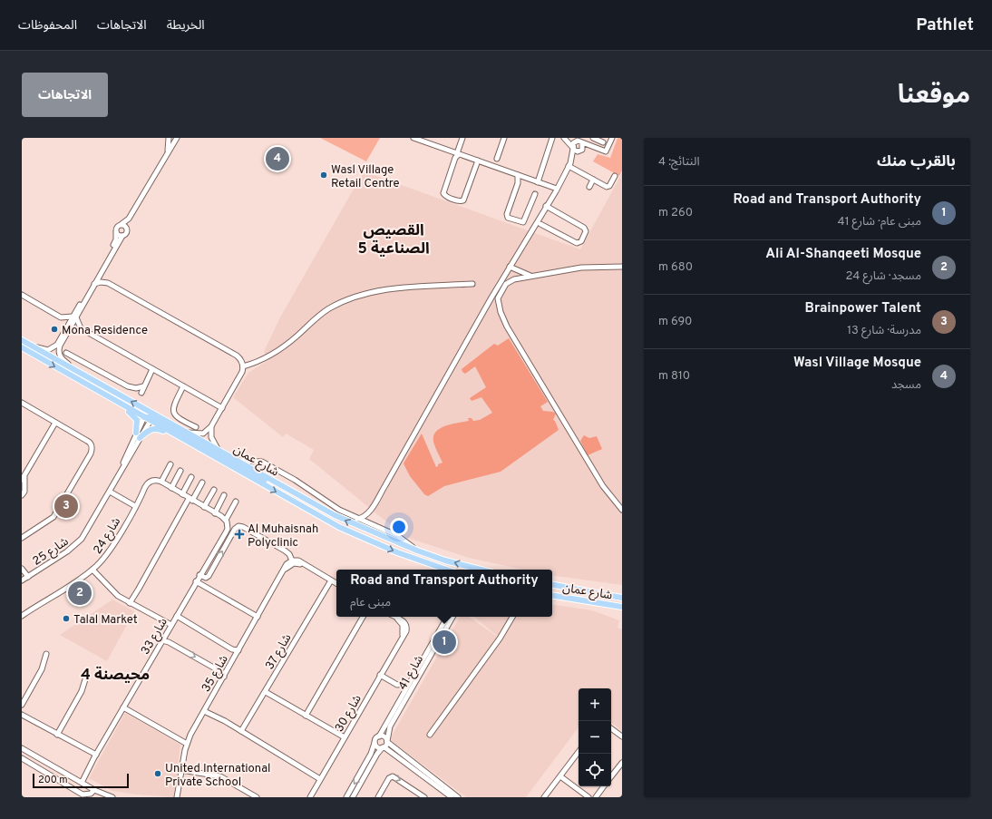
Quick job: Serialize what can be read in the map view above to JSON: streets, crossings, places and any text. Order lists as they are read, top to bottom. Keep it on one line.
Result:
{"streets":{"main road":["شارع عمان"],"street":["شارع 24","شارع 25","شارع 33","شارع 37","شارع 41","شارع 35","شارع 30"]},"crossings":[["شارع عمان","شارع 25"]],"districts":["القصيص الصناعية 5","محيصنة 4"],"places":{"other":["Wasl Village Retail Centre","Mona Residence","Talal Market","United International Private School"],"health":["Al Muhaisnah Polyclinic"]},"scale_bar":"200 m","page":{"header":"Pathlet","nav":["الخريطة","الاتجاهات","المحفوظات"],"title":"موقعنا","buttons":"الاتجاهات","heading":["بالقرب منك","النتائج: 4"],"pins":["4","3","2","1"],"list":[{"mark":"1","name":"Road and Transport Authority","note":"مبنى عام · شارع 41","value":"260 m"},{"mark":"2","name":"Ali Al-Shanqeeti Mosque","note":"مسجد · شارع 24","value":"680 m"},{"mark":"3","name":"Brainpower Talent","note":"مدرسة · شارع 13","value":"690 m"},{"mark":"4","name":"Wasl Village Mosque","note":"مسجد","value":"810 m"}],"popup":["Road and Transport Authority","مبنى عام"],"map_buttons":["+","−"],"scale":"200 m"}}
